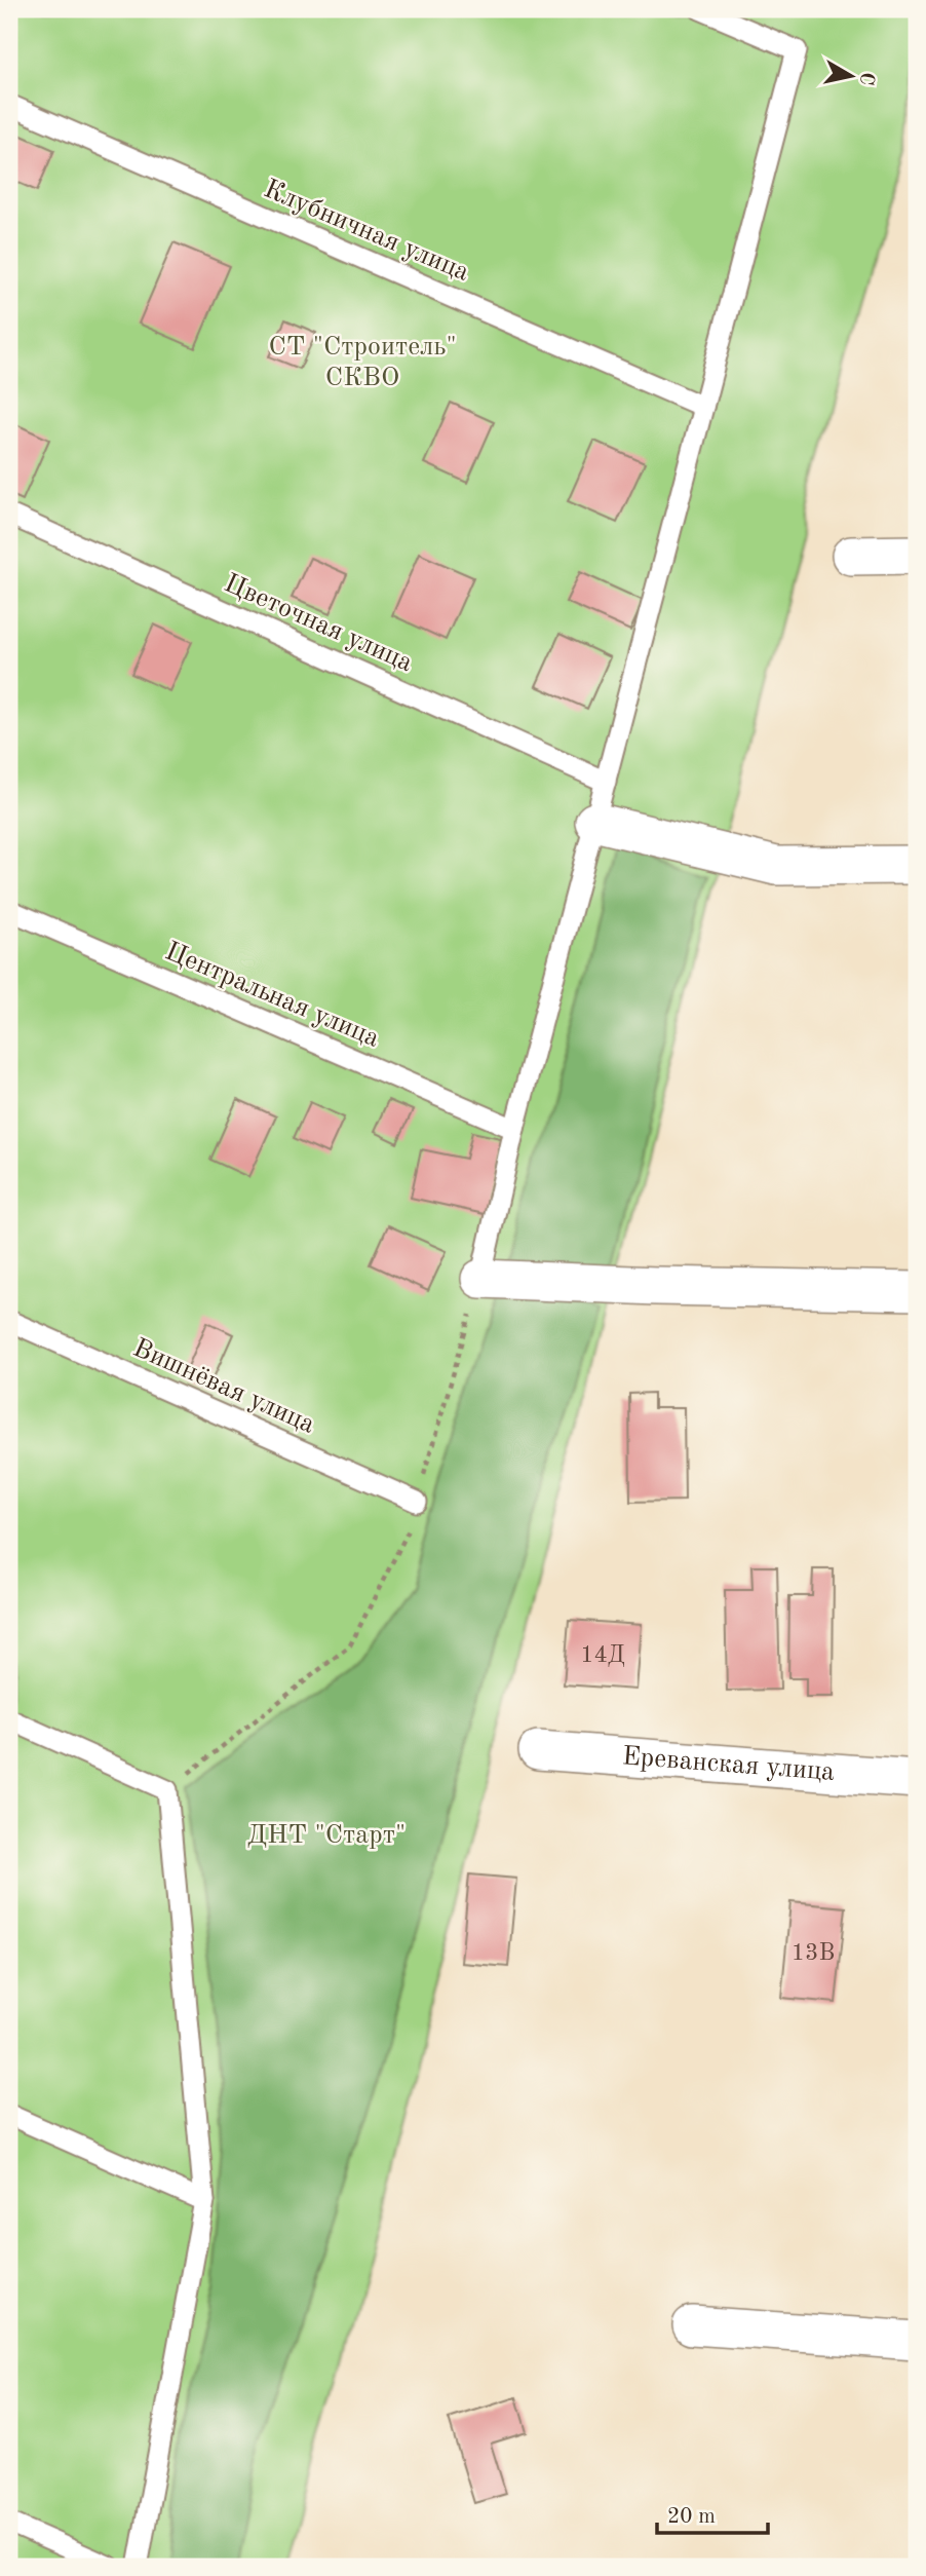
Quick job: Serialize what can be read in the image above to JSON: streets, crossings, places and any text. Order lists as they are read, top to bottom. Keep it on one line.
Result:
{"streets":{"street":["Ереванская улица"],"lane":["Клубничная улица","Цветочная улица","Центральная улица","Вишнёвая улица"]},"parks":["СТ \"Строитель\" СКВО","ДНТ \"Старт\""],"house_numbers":["14Д","13В"],"scale_bar":"20 m","north":"right"}
